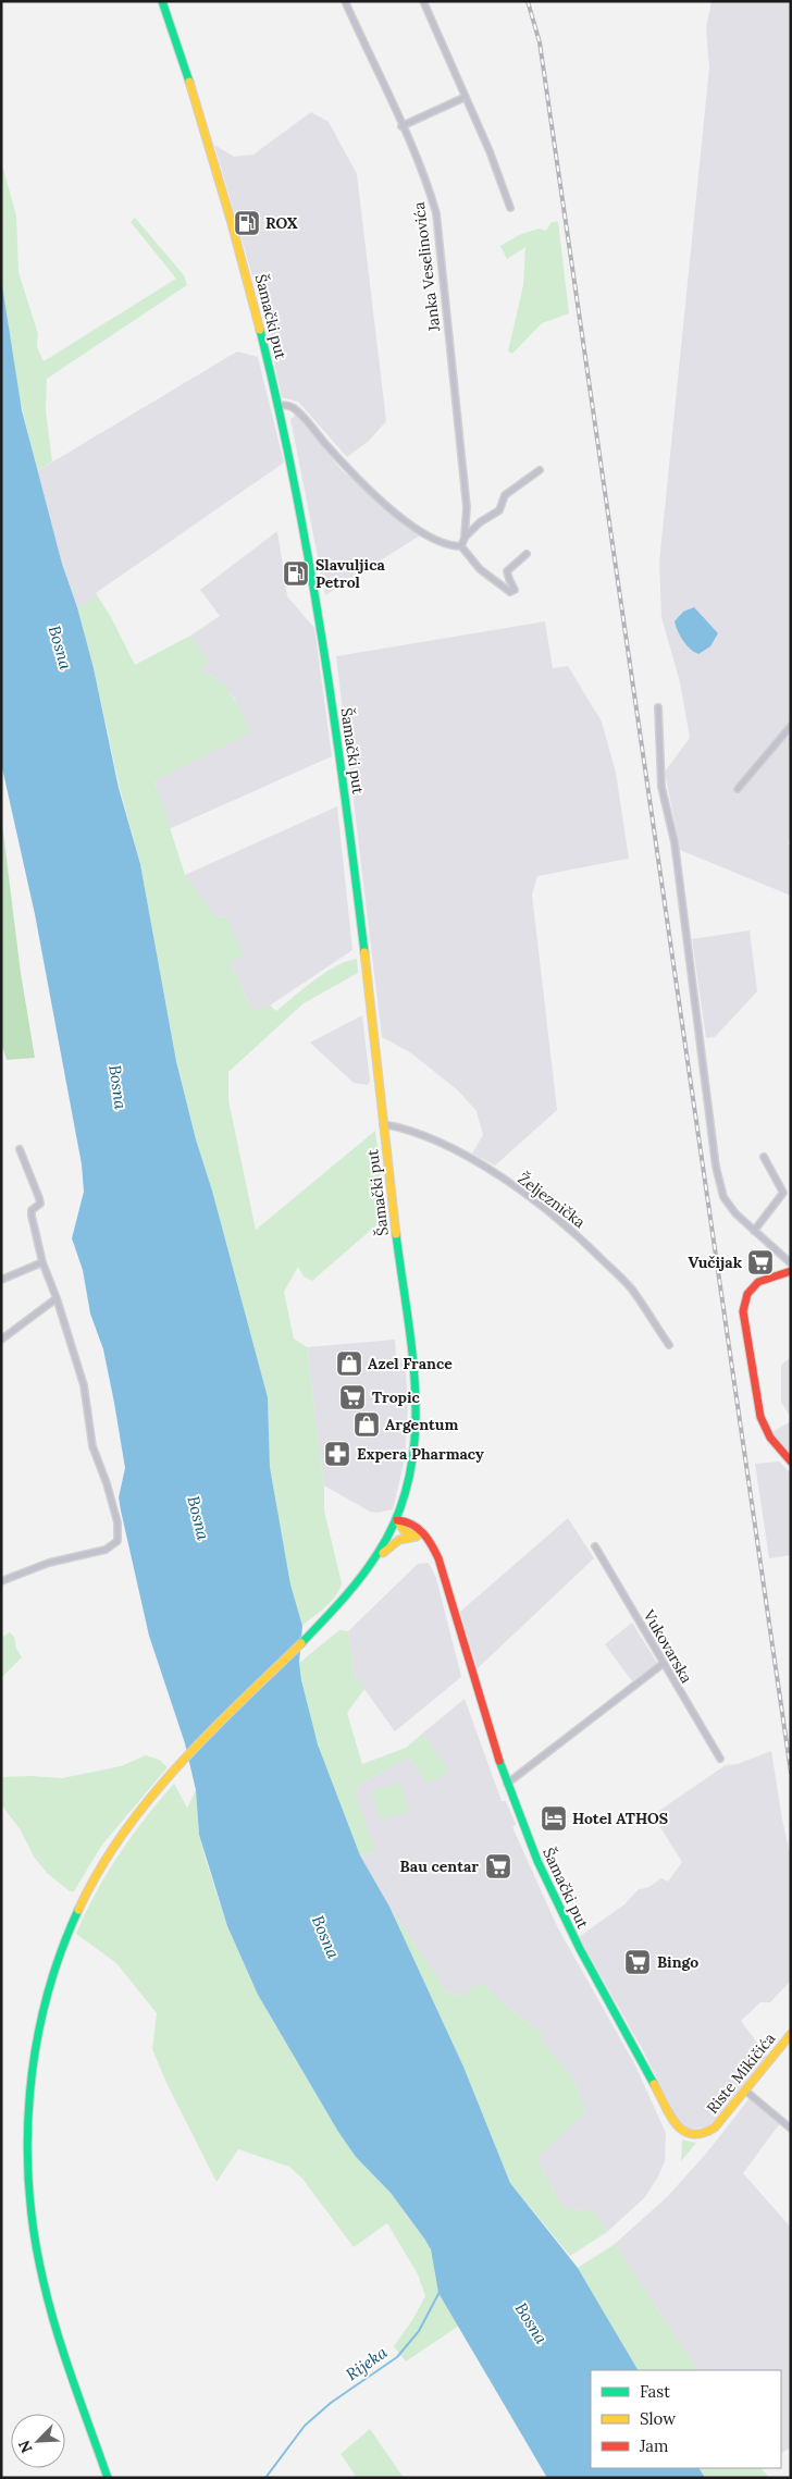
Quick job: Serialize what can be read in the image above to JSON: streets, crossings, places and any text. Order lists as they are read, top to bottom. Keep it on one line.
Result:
{"streets":{"main road":["Šamački put","Riste Mikičića"],"street":["Janka Veselinovića","Željeznička","Vukovarska"]},"crossings":[["Šamački put","Željeznička"],["Šamački put","Riste Mikičića"]],"water":["Bosna","Rijeka"],"places":{"fuel station":["ROX","Slavuljica Petrol"],"supermarket":["Vučijak","Tropic","Bau centar","Bingo"],"shop":["Azel France","Argentum"],"pharmacy":["Expera Pharmacy"],"hotel":["Hotel ATHOS"]},"legend":["Fast","Slow","Jam"],"north":"bottom left"}
